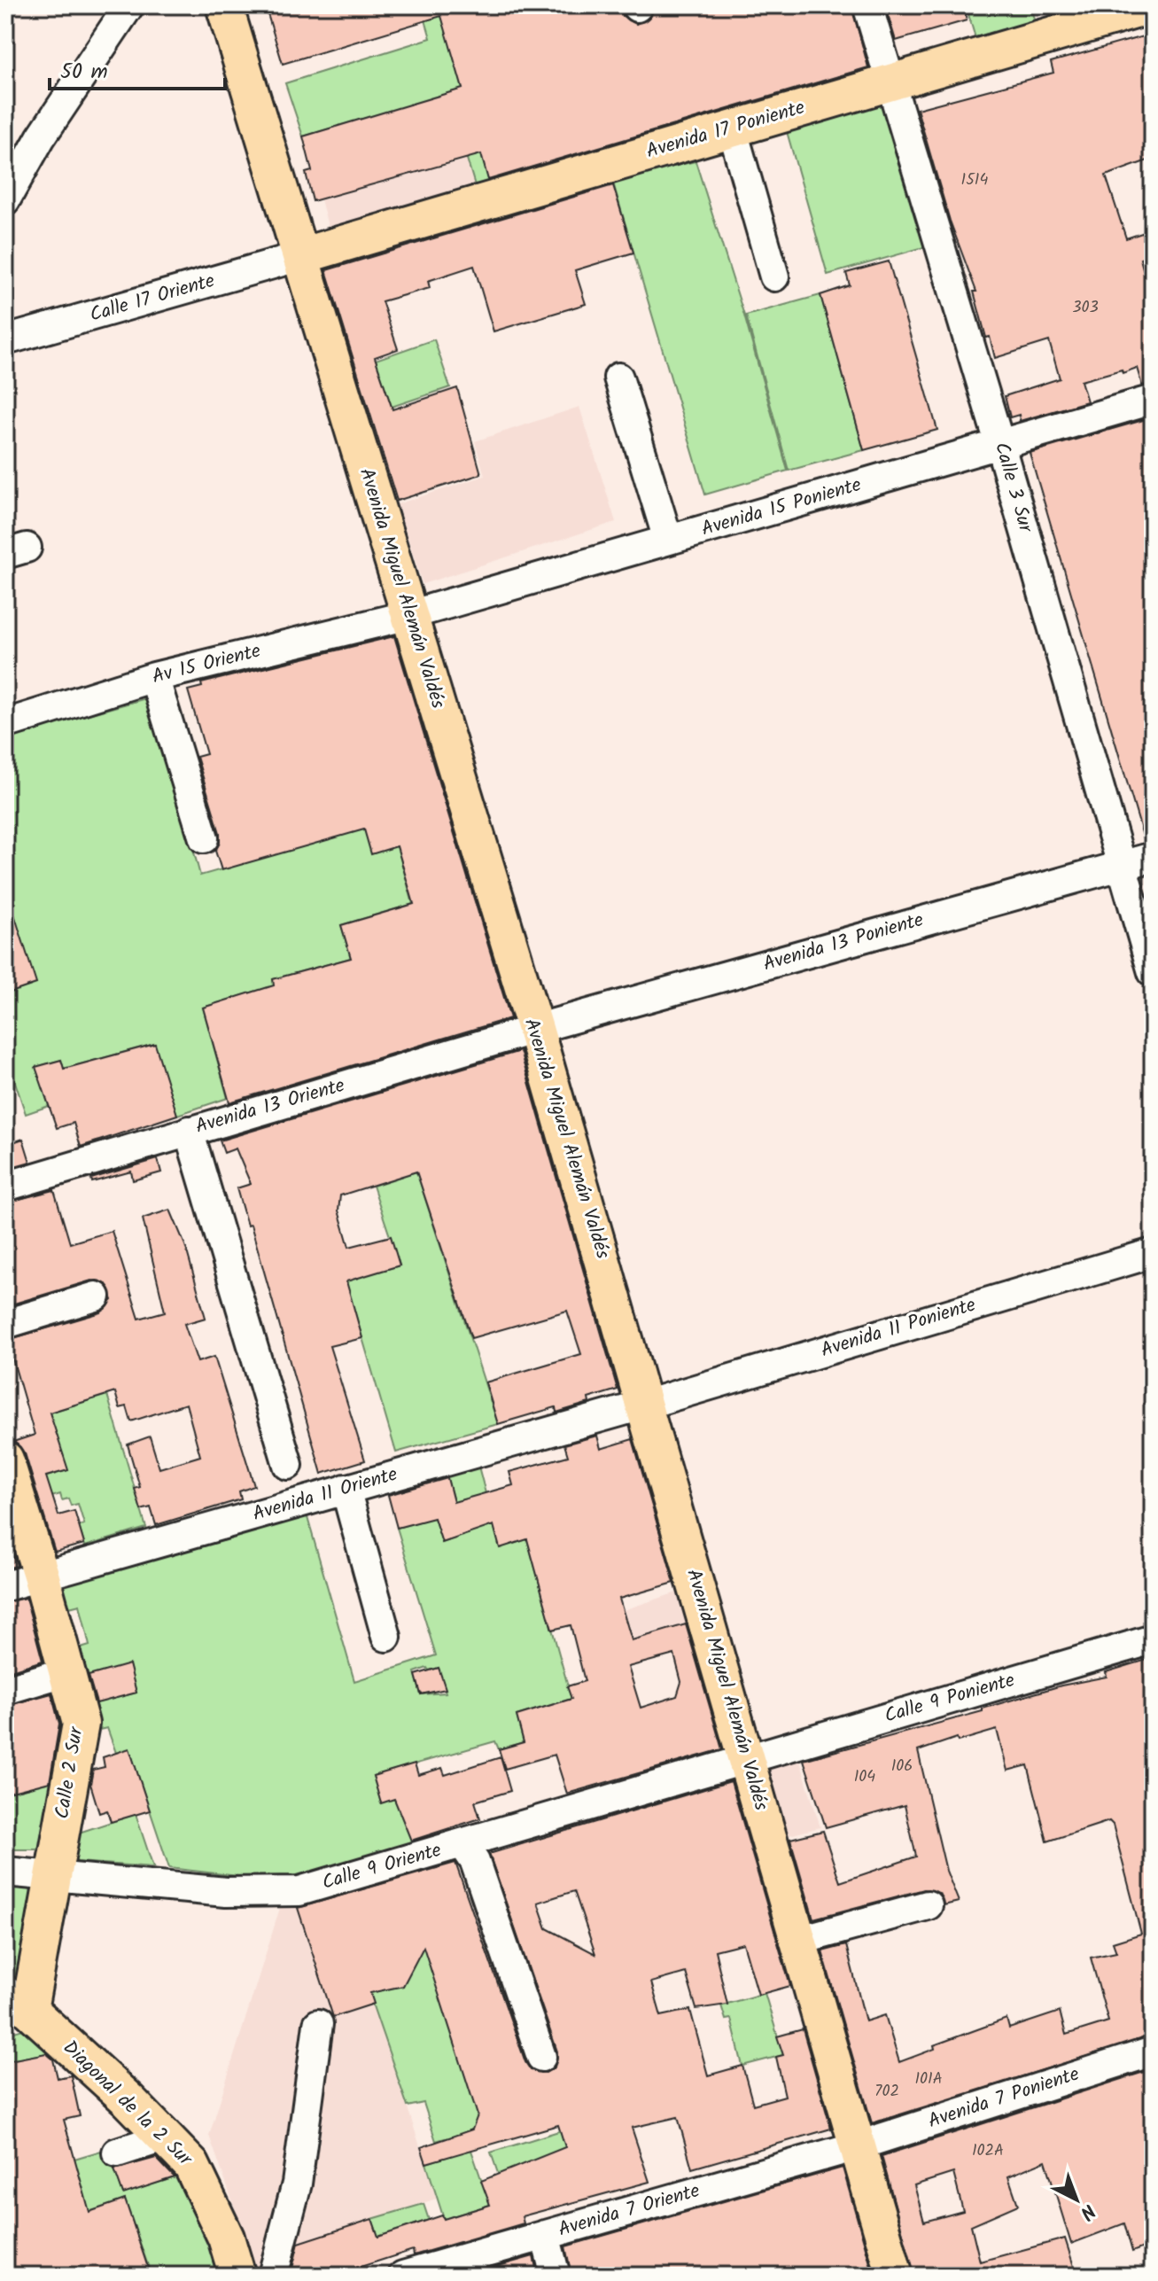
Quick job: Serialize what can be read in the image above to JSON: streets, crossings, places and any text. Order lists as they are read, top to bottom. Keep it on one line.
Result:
{"streets":{"main road":["Avenida 17 Poniente","Avenida Miguel Alemán Valdés","Calle 2 Sur","Diagonal de la 2 Sur"],"street":["Calle 17 Oriente","Calle 3 Sur","Avenida 15 Poniente","Av 15 Oriente","Avenida 13 Poniente","Avenida 13 Oriente","Avenida 11 Poniente","Avenida 11 Oriente","Calle 9 Poniente","Calle 9 Oriente","Avenida 7 Poniente","Avenida 7 Oriente"]},"crossings":[["Avenida 17 Poniente","Calle 17 Oriente"],["Avenida 17 Poniente","Calle 3 Sur"],["Avenida 17 Poniente","Avenida Miguel Alemán Valdés"],["Calle 17 Oriente","Avenida Miguel Alemán Valdés"],["Calle 3 Sur","Avenida 15 Poniente"],["Calle 3 Sur","Avenida 13 Poniente"],["Avenida 15 Poniente","Avenida Miguel Alemán Valdés"],["Avenida 15 Poniente","Av 15 Oriente"],["Avenida Miguel Alemán Valdés","Av 15 Oriente"],["Avenida Miguel Alemán Valdés","Avenida 13 Poniente"],["Avenida Miguel Alemán Valdés","Avenida 13 Oriente"],["Avenida Miguel Alemán Valdés","Avenida 11 Poniente"],["Avenida Miguel Alemán Valdés","Avenida 11 Oriente"],["Avenida Miguel Alemán Valdés","Calle 9 Poniente"],["Avenida Miguel Alemán Valdés","Calle 9 Oriente"],["Avenida Miguel Alemán Valdés","Avenida 7 Poniente"],["Avenida Miguel Alemán Valdés","Avenida 7 Oriente"],["Avenida 13 Poniente","Avenida 13 Oriente"],["Avenida 11 Poniente","Avenida 11 Oriente"],["Avenida 11 Oriente","Calle 2 Sur"],["Calle 9 Poniente","Calle 9 Oriente"],["Calle 2 Sur","Calle 9 Oriente"],["Calle 2 Sur","Diagonal de la 2 Sur"],["Avenida 7 Poniente","Avenida 7 Oriente"]],"house_numbers":["1514","303","106","104","101A","702","102A"],"scale_bar":"50 m","north":"bottom right"}
